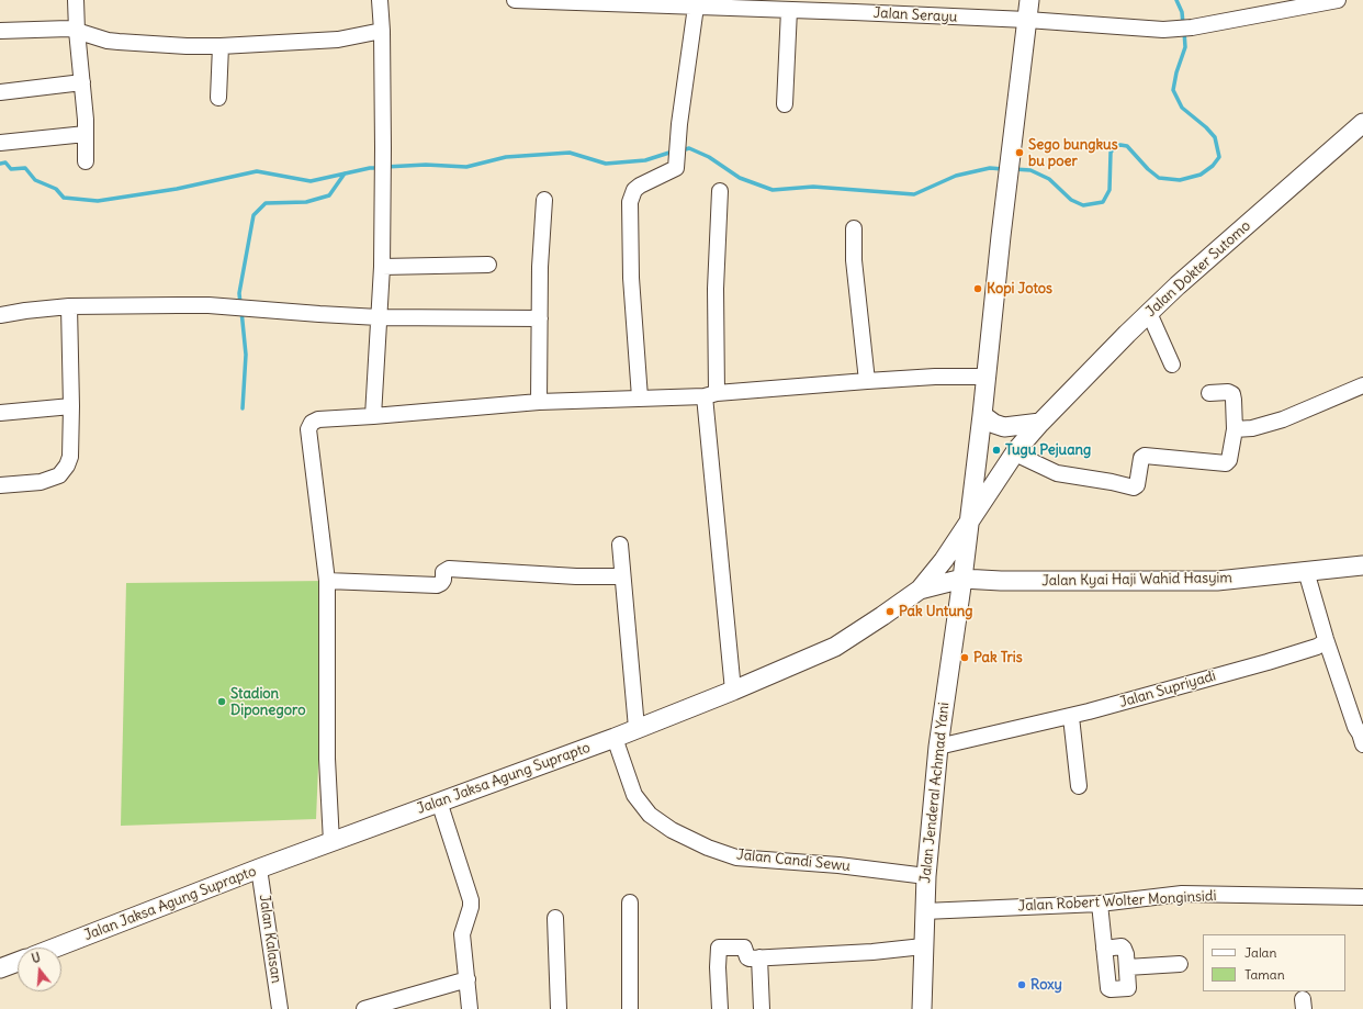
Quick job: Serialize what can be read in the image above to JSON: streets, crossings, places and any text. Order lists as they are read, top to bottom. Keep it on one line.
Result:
{"streets":{"main road":["Jalan Dokter Sutomo","Jalan Kyai Haji Wahid Hasyim","Jalan Jaksa Agung Suprapto","Jalan Jenderal Achmad Yani"],"street":["Jalan Serayu","Jalan Supriyadi","Jalan Candi Sewu","Jalan Robert Wolter Monginsidi","Jalan Kalasan"]},"crossings":[["Jalan Serayu","Jalan Jenderal Achmad Yani"],["Jalan Dokter Sutomo","Jalan Jaksa Agung Suprapto"],["Jalan Dokter Sutomo","Jalan Jenderal Achmad Yani"],["Jalan Kyai Haji Wahid Hasyim","Jalan Jaksa Agung Suprapto"],["Jalan Kyai Haji Wahid Hasyim","Jalan Jenderal Achmad Yani"],["Jalan Supriyadi","Jalan Jenderal Achmad Yani"],["Jalan Jaksa Agung Suprapto","Jalan Jenderal Achmad Yani"],["Jalan Jaksa Agung Suprapto","Jalan Candi Sewu"],["Jalan Jaksa Agung Suprapto","Jalan Kalasan"],["Jalan Jenderal Achmad Yani","Jalan Candi Sewu"],["Jalan Jenderal Achmad Yani","Jalan Robert Wolter Monginsidi"]],"places":["Sego bungkus bu poer","Kopi Jotos","Tugu Pejuang","Pak Untung","Pak Tris","Stadion Diponegoro","Roxy"],"legend":["Jalan","Taman"],"north":"top"}
